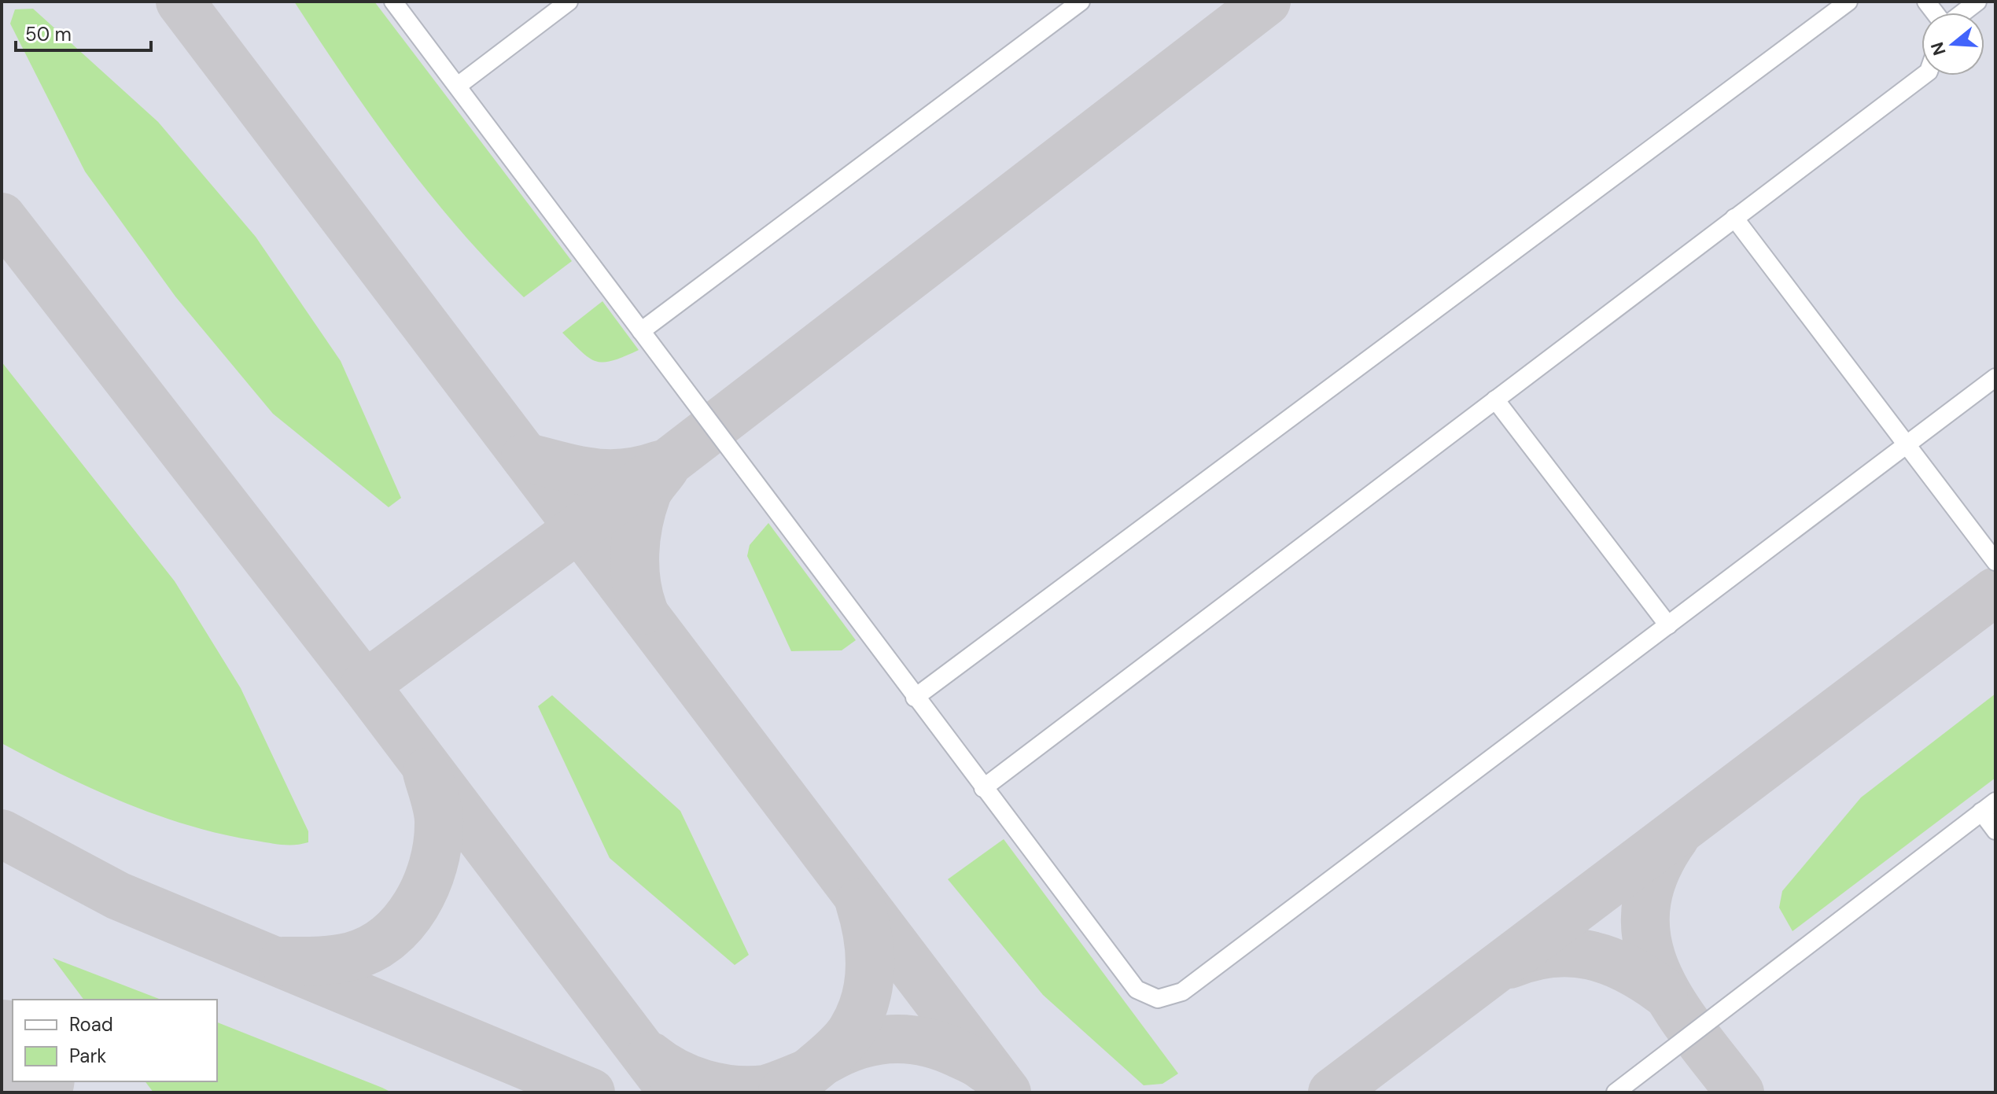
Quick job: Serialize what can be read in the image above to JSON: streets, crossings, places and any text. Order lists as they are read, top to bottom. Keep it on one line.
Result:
{"legend":["Road","Park"],"scale_bar":"50 m","north":"left"}
